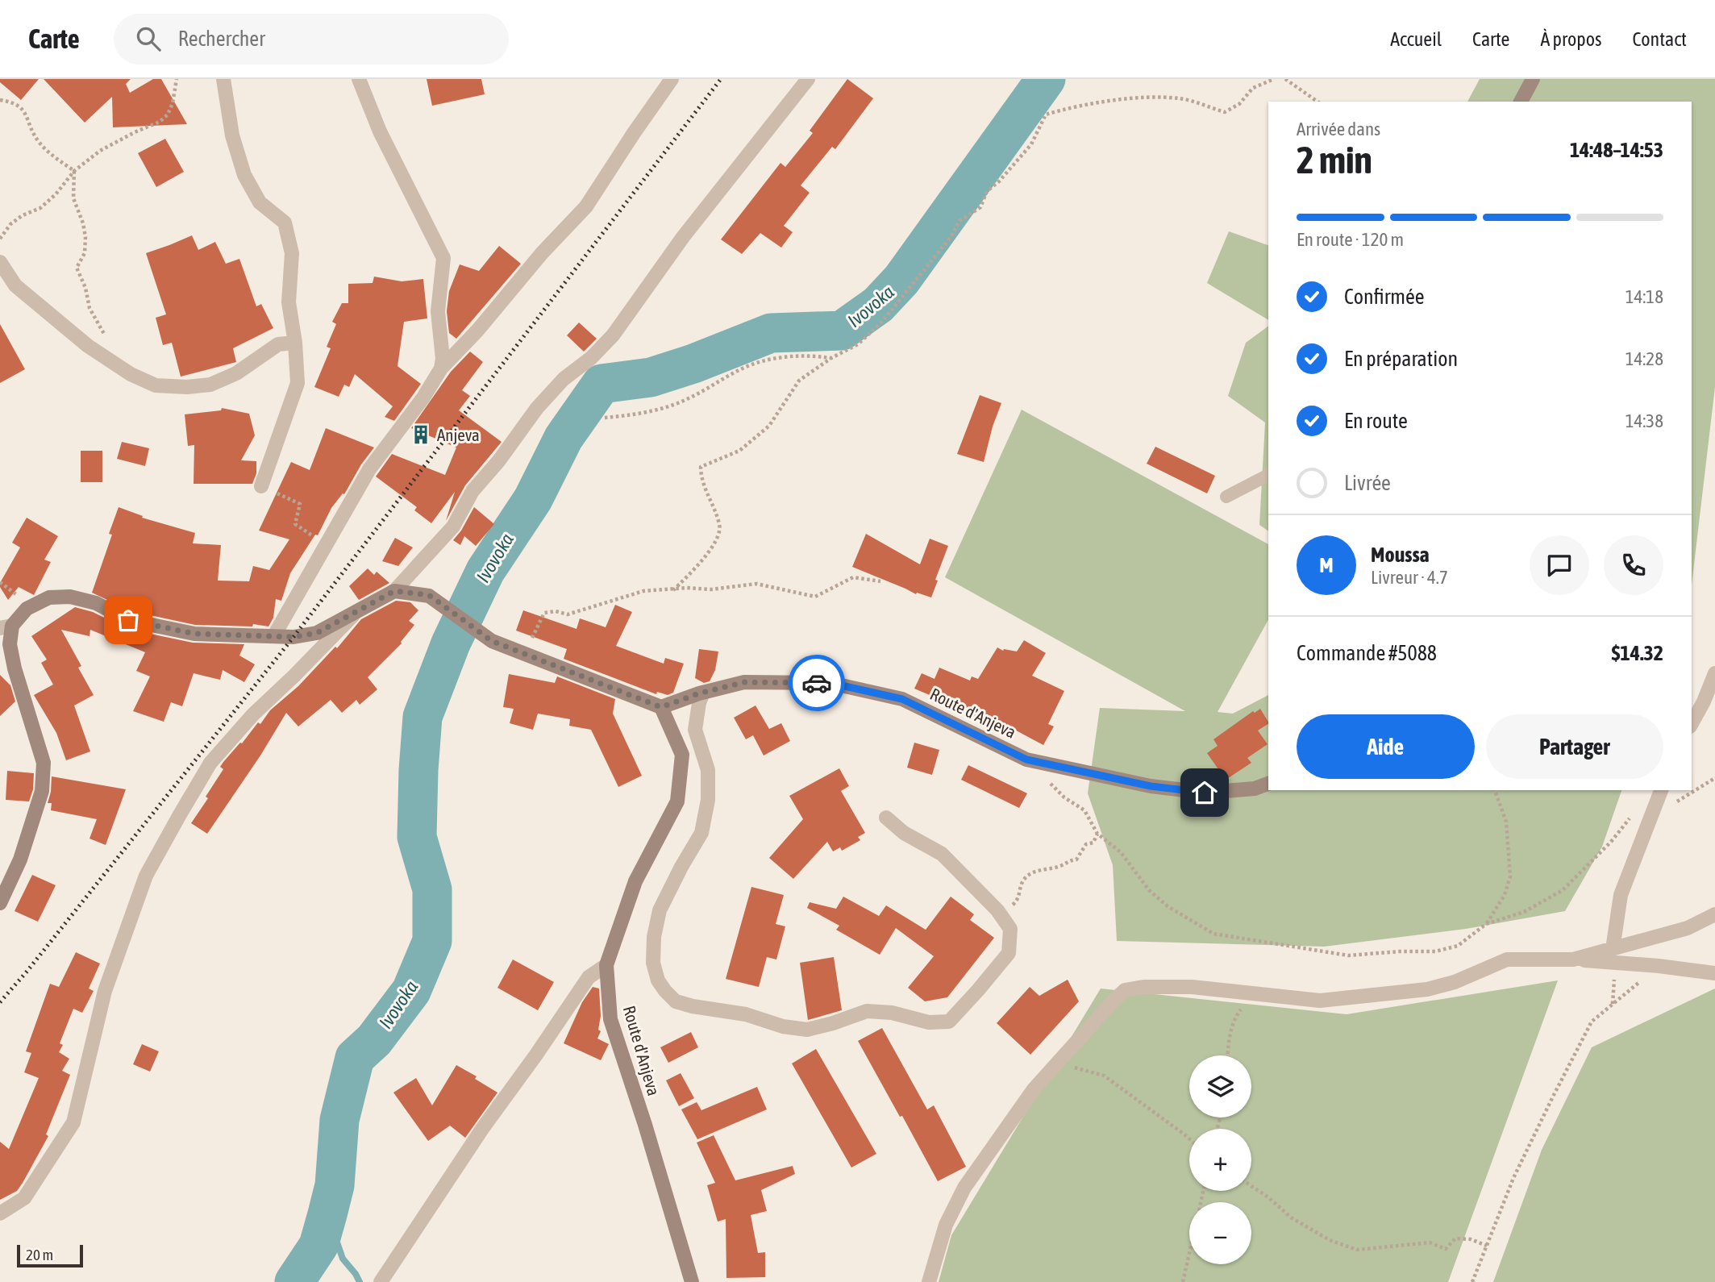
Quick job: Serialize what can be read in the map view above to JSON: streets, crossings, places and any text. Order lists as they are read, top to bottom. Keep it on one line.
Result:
{"streets":{"street":["Route d'Anjeva"]},"water":["Ivovoka"],"places":{"building":["Anjeva"]},"scale_bar":"20 m","page":{"header":"Carte","search":"Rechercher","nav":["Accueil","Carte","À propos","Contact"],"heading":["2 min","Arrivée dans","14:48–14:53"],"panel":["Moussa","Livreur · 4.7","Commande #5088","$14.32"],"bar":"En route · 120 m","list":[["Confirmée","14:18"],["En préparation","14:28"],["En route","14:38"],"Livrée"],"round":"M","buttons":["Aide","Partager"],"map_buttons":["+","−"],"scale":"20 m"}}
